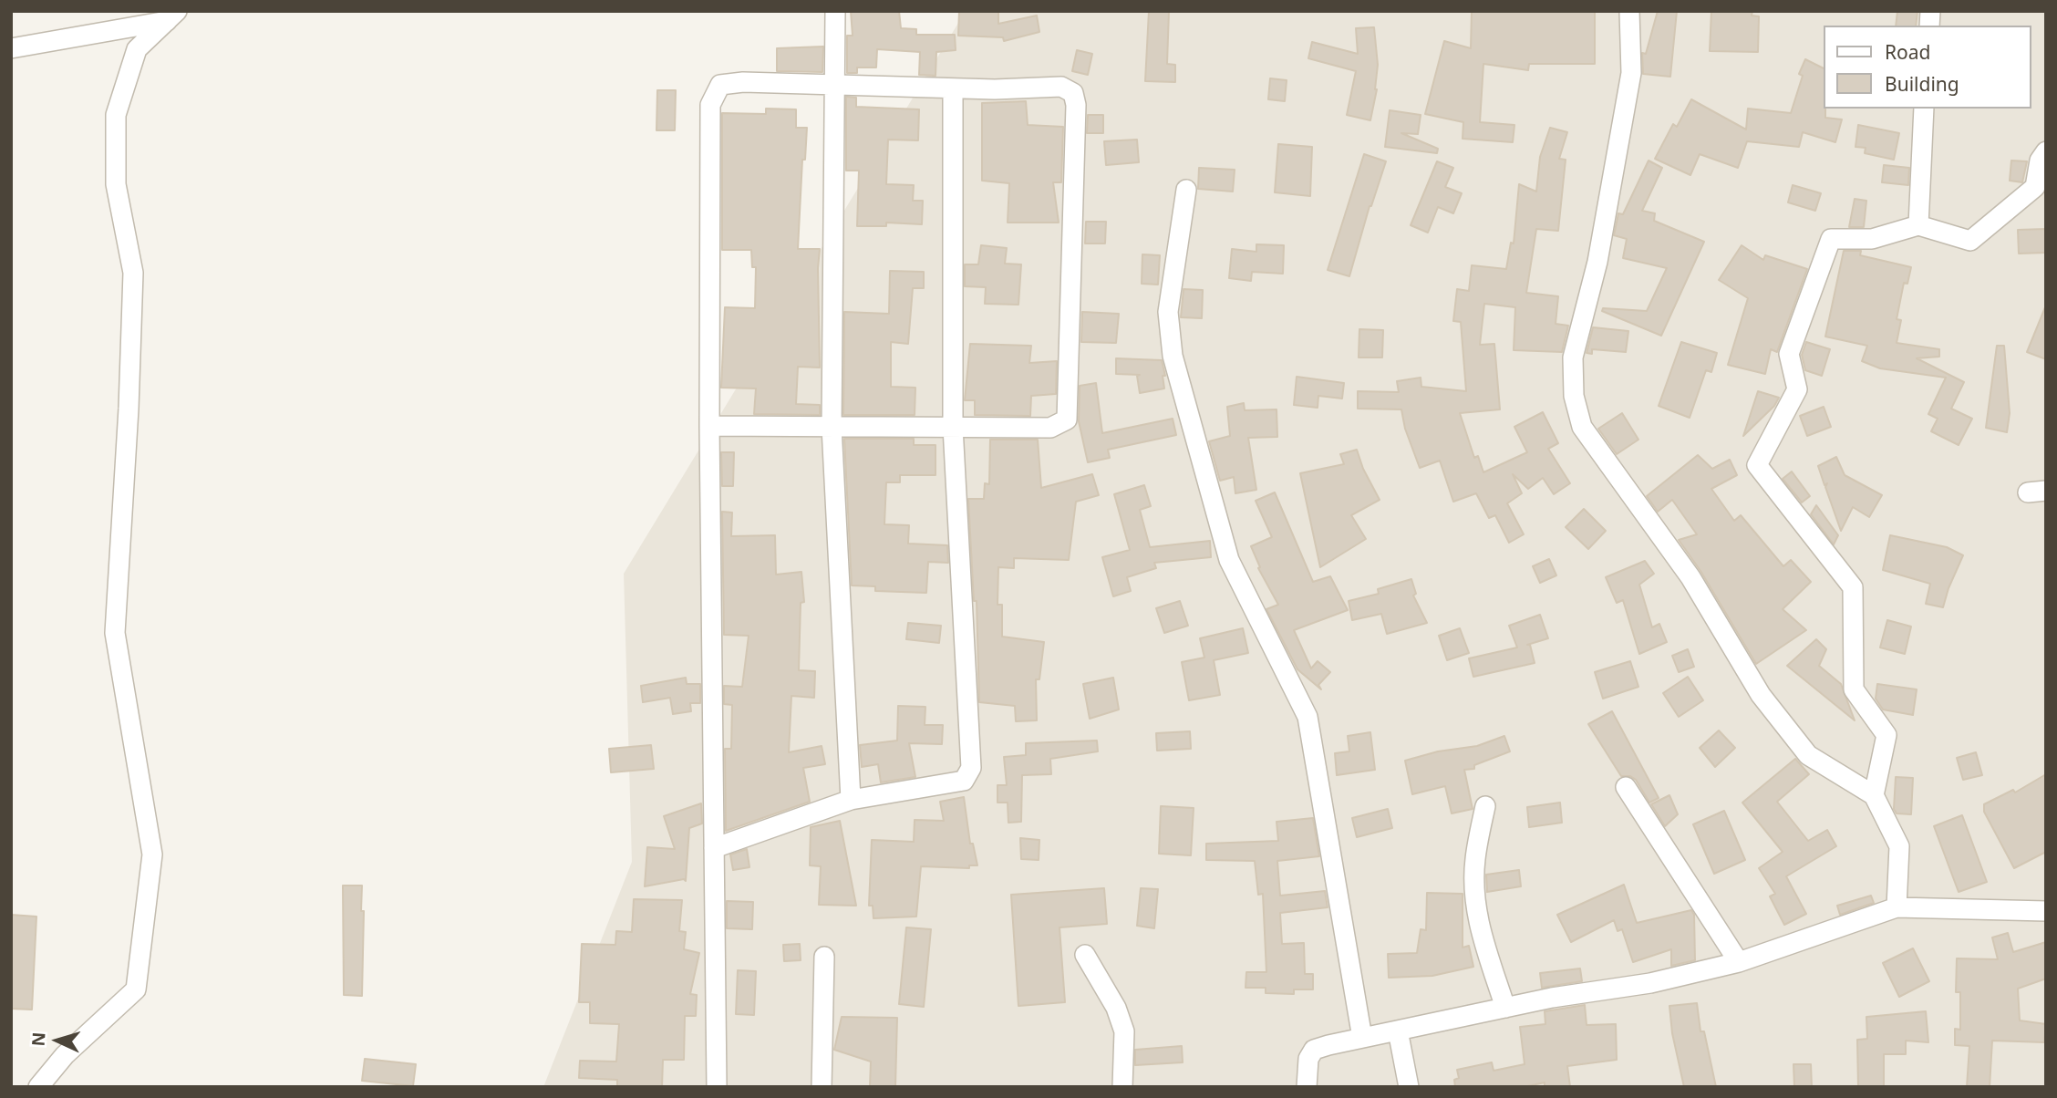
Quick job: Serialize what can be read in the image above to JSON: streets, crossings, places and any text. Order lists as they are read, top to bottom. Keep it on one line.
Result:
{"legend":["Road","Building"],"north":"left"}
